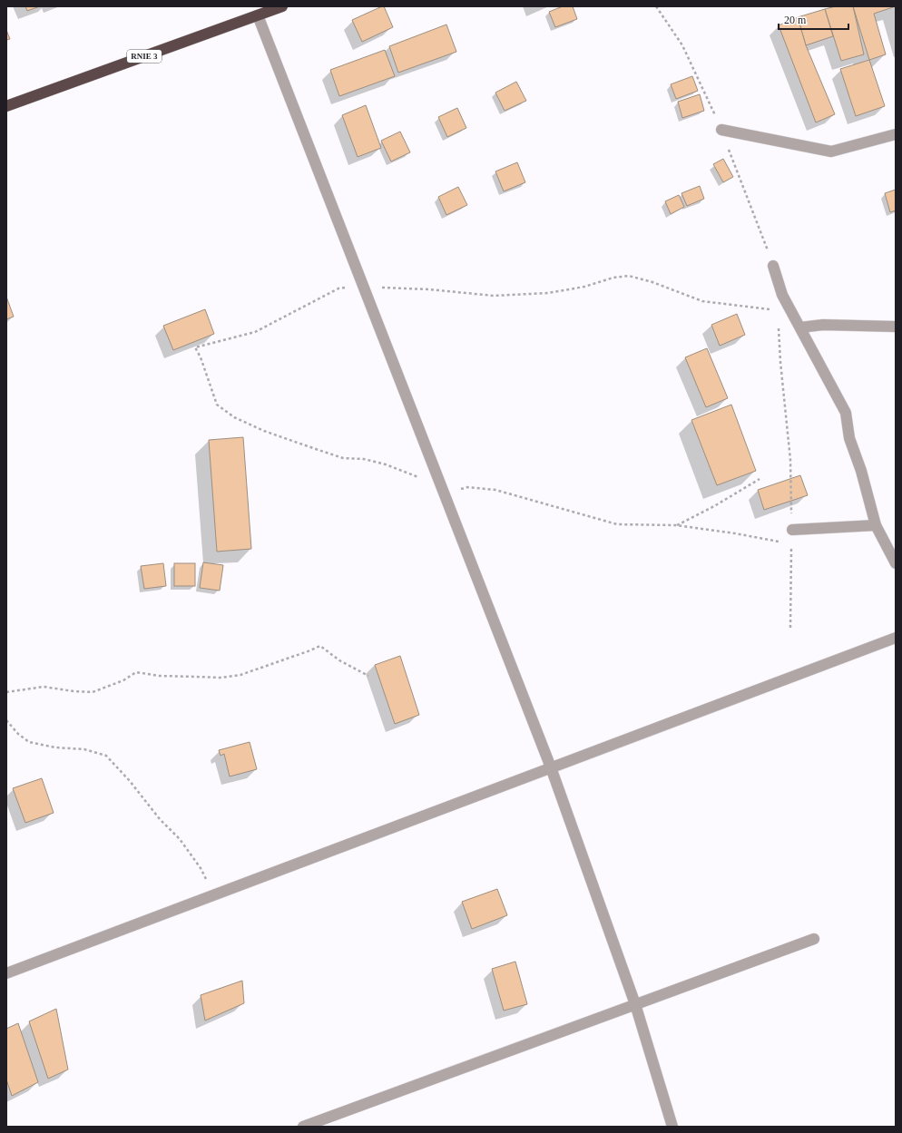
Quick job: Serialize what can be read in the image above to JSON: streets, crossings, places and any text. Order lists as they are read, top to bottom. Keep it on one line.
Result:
{"streets":{"highway":["RNIE 3"]},"scale_bar":"20 m"}
